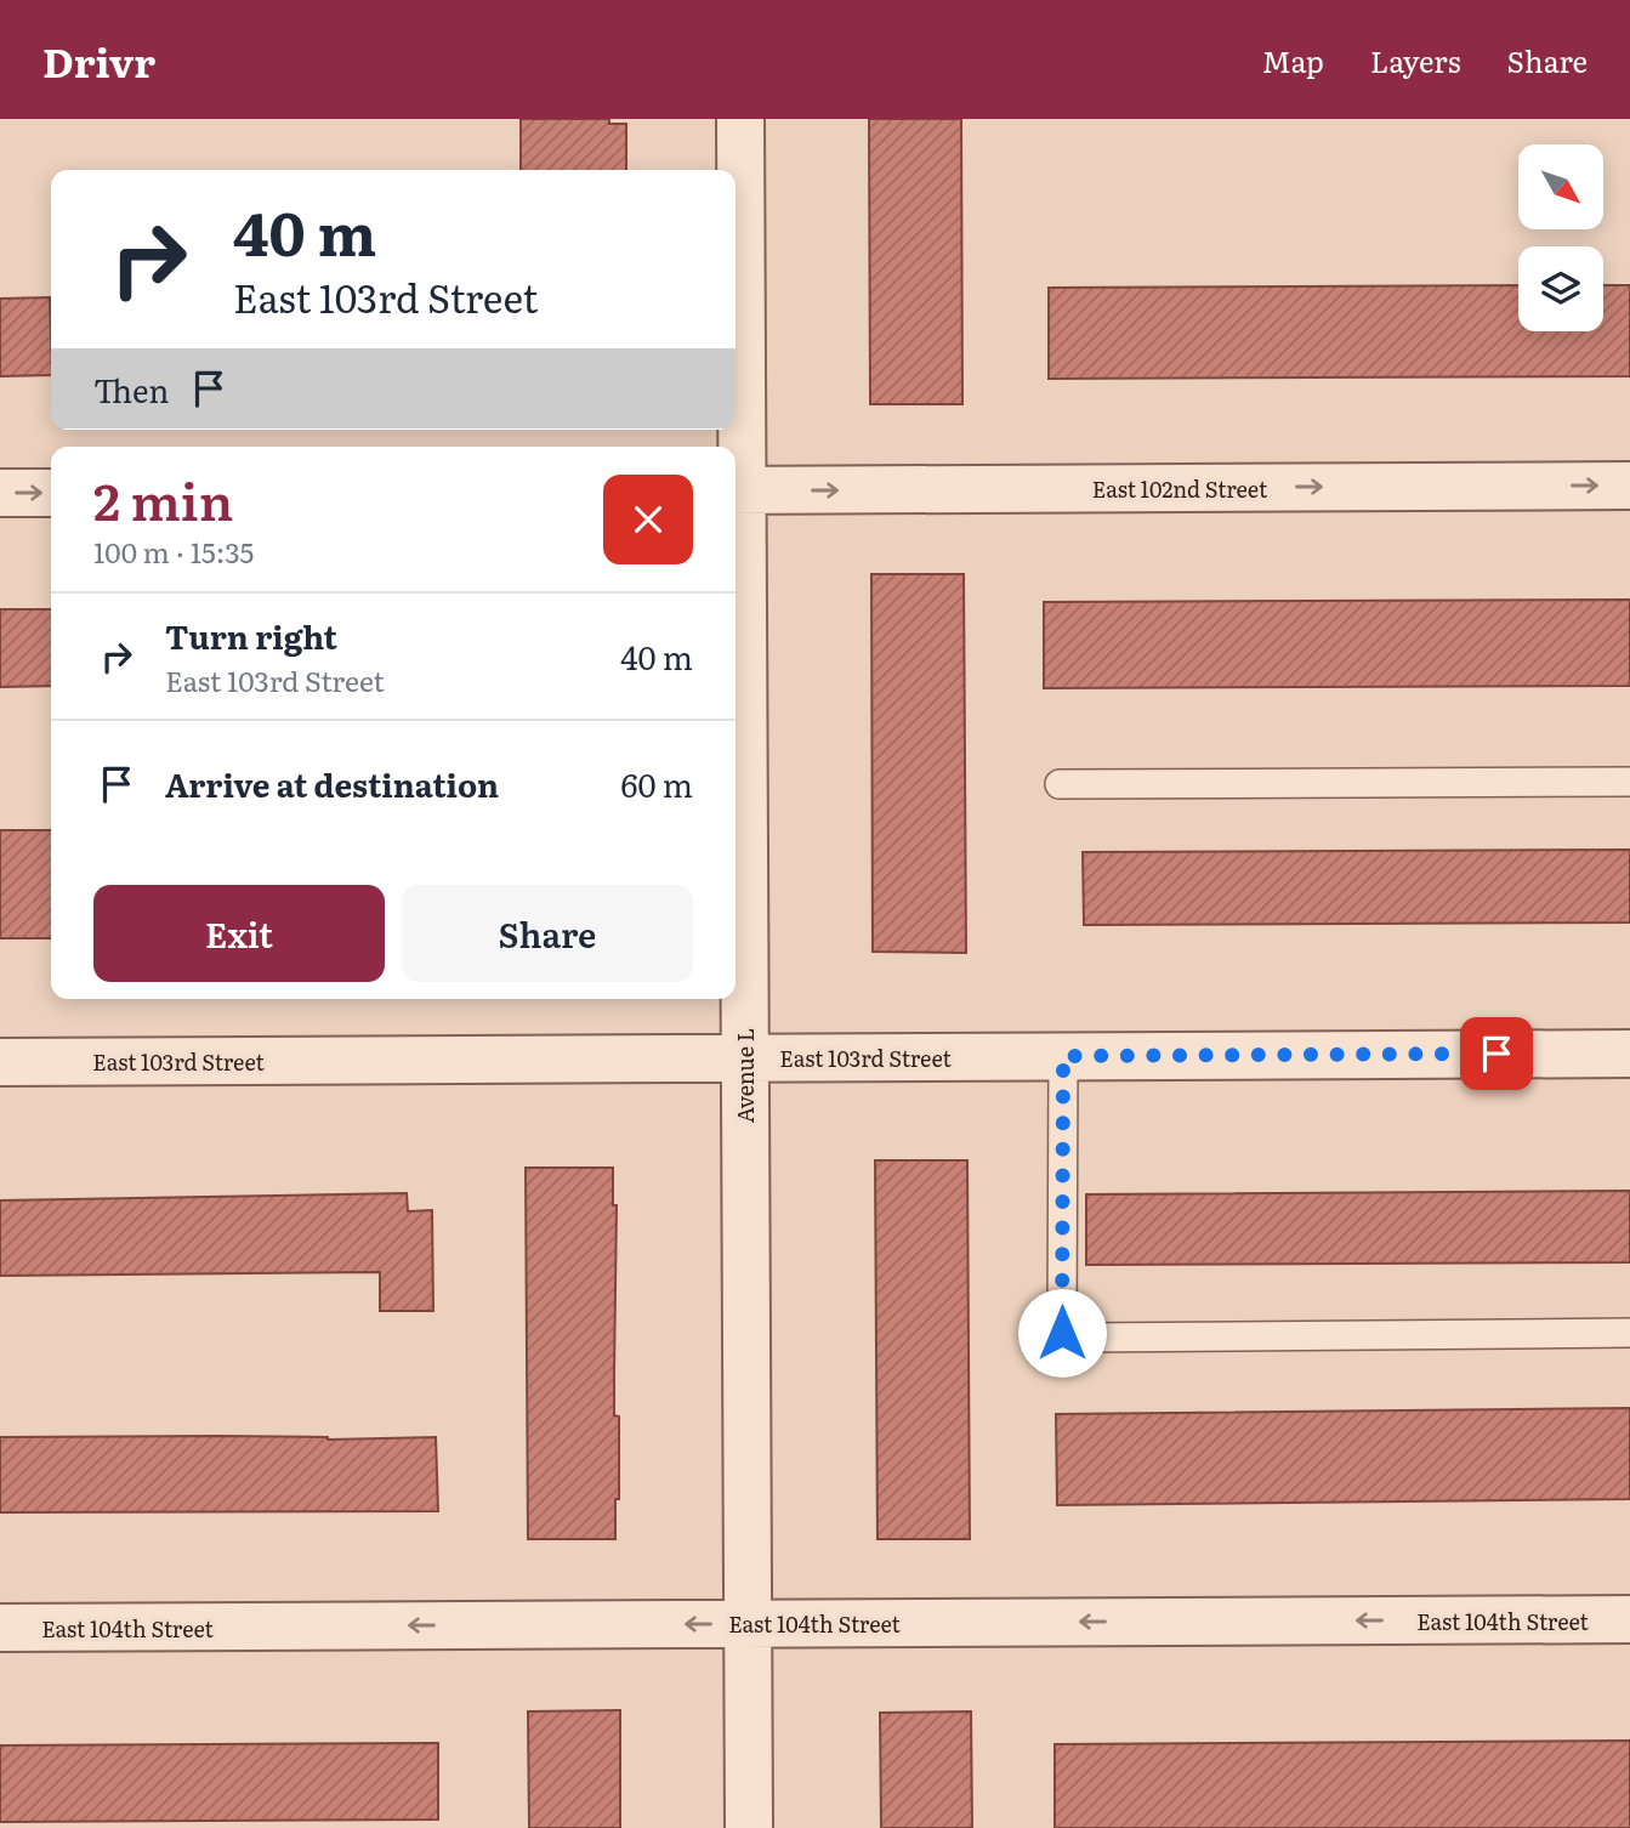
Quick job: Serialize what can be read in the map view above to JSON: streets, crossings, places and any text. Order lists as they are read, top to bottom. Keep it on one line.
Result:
{"streets":{"street":["East 102nd Street","East 103rd Street","Avenue L","East 104th Street"]},"crossings":[["East 102nd Street","Avenue L"],["East 103rd Street","Avenue L"],["Avenue L","East 104th Street"]],"one_way":["East 102nd Street","East 104th Street"],"north":"bottom right","page":{"header":"Drivr","nav":["Map","Layers","Share"],"turn":["40 m","East 103rd Street"],"then":"Then","heading":["2 min","100 m · 15:35"],"list":[{"name":"Turn right","note":"East 103rd Street","value":"40 m"},{"name":"Arrive at destination","value":"60 m"}],"buttons":["Exit","Share"]}}
